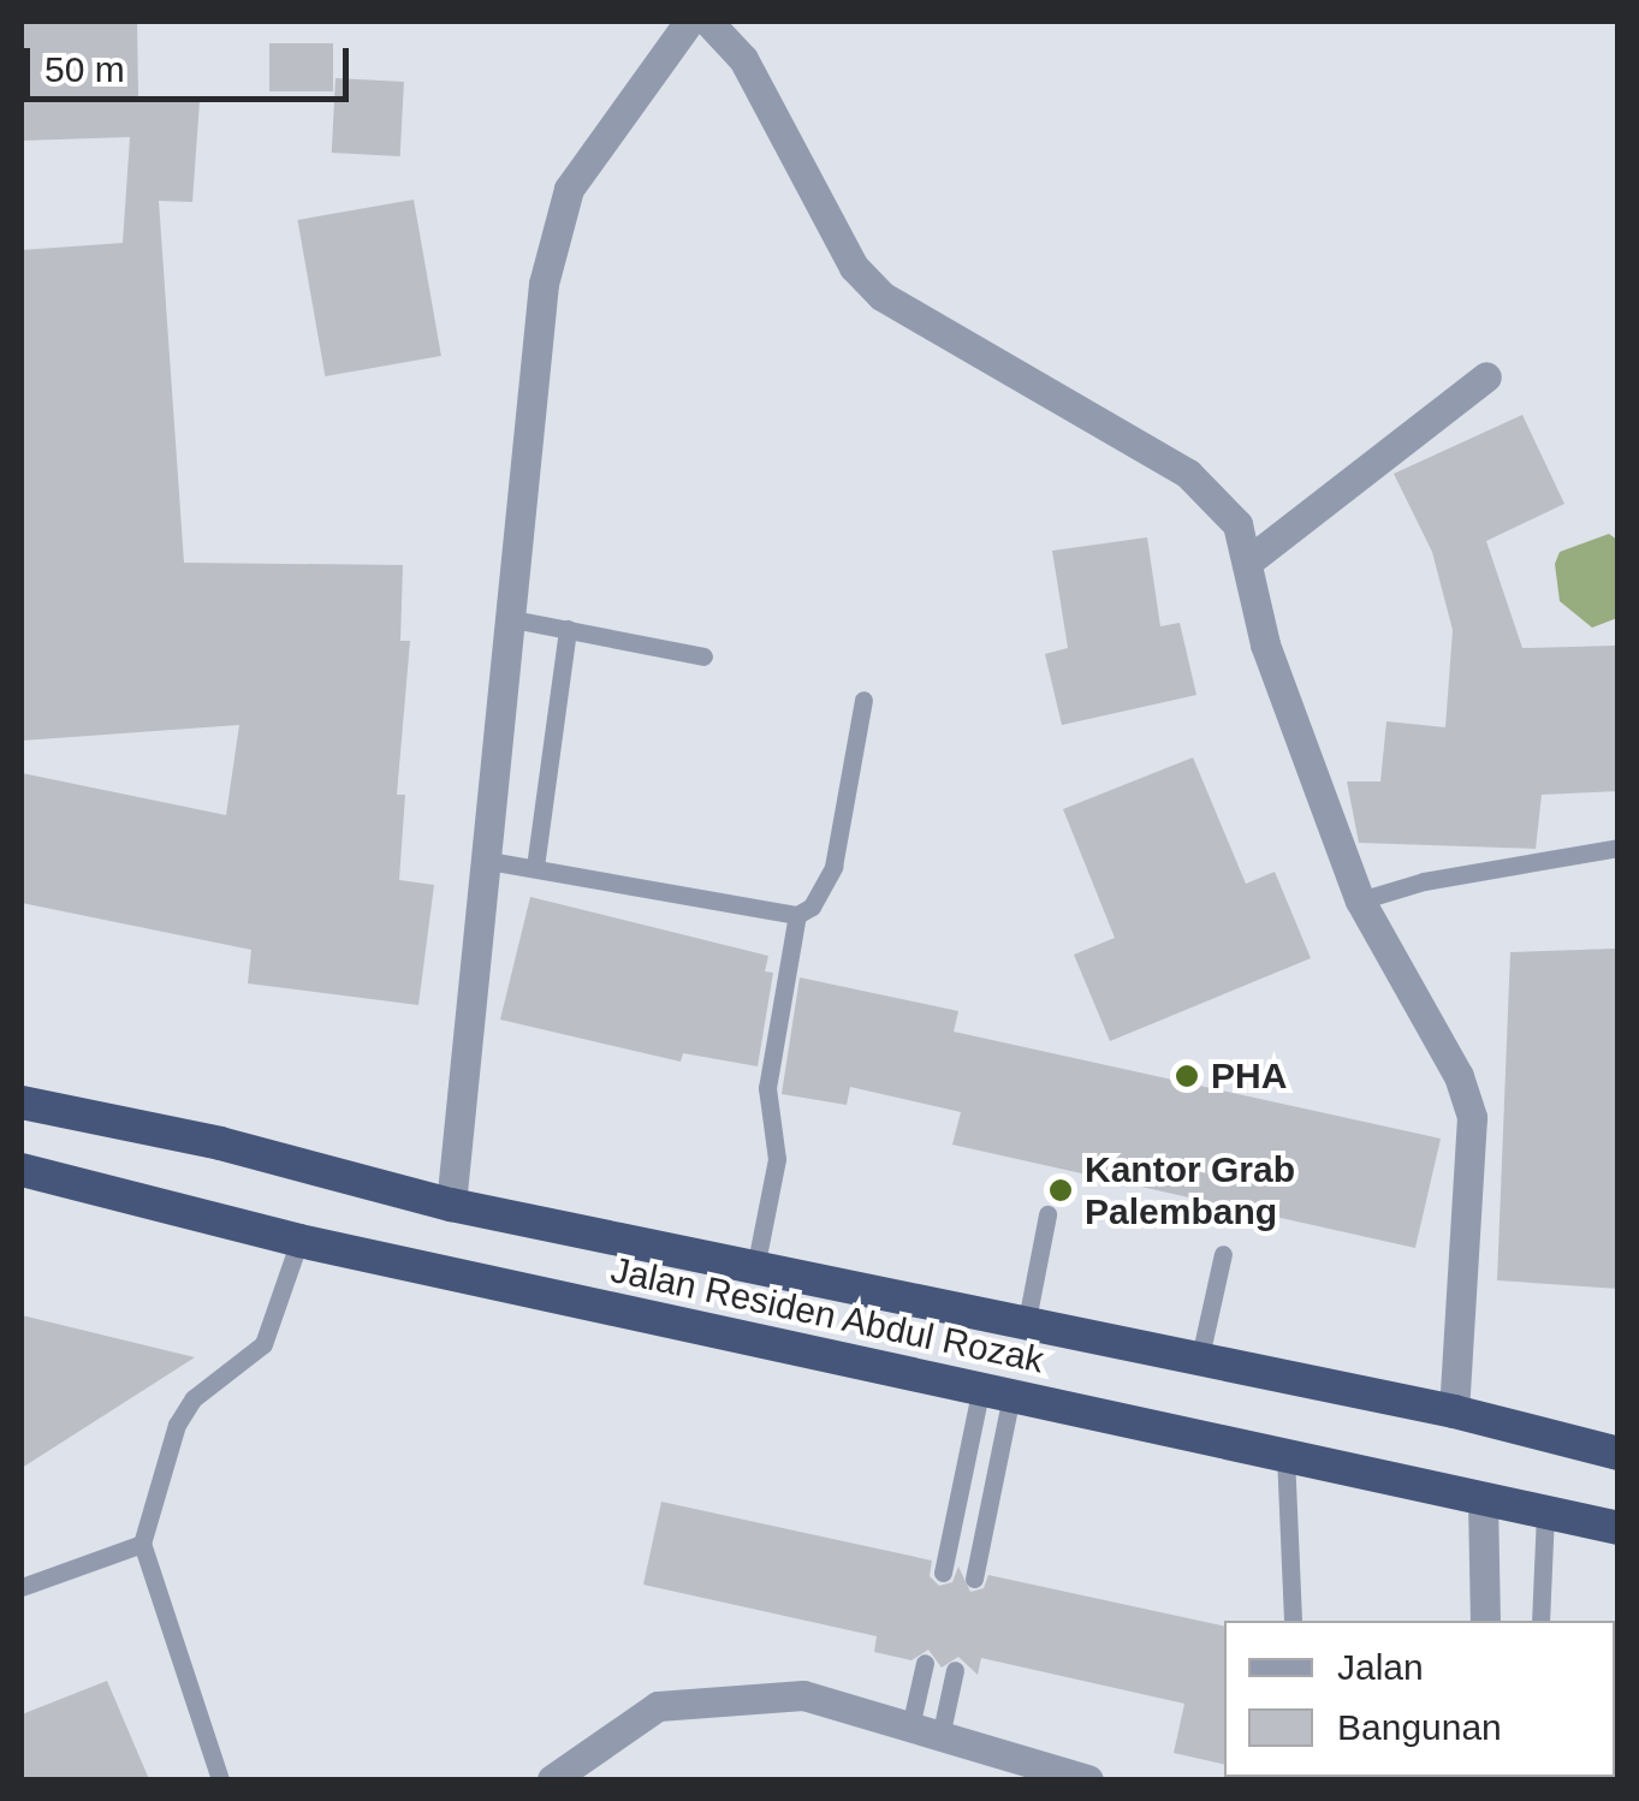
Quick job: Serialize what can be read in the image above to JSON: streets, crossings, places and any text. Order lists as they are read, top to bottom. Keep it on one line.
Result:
{"streets":{"highway":["Jalan Residen Abdul Rozak"]},"places":["PHA","Kantor Grab Palembang"],"legend":["Jalan","Bangunan"],"scale_bar":"50 m"}
